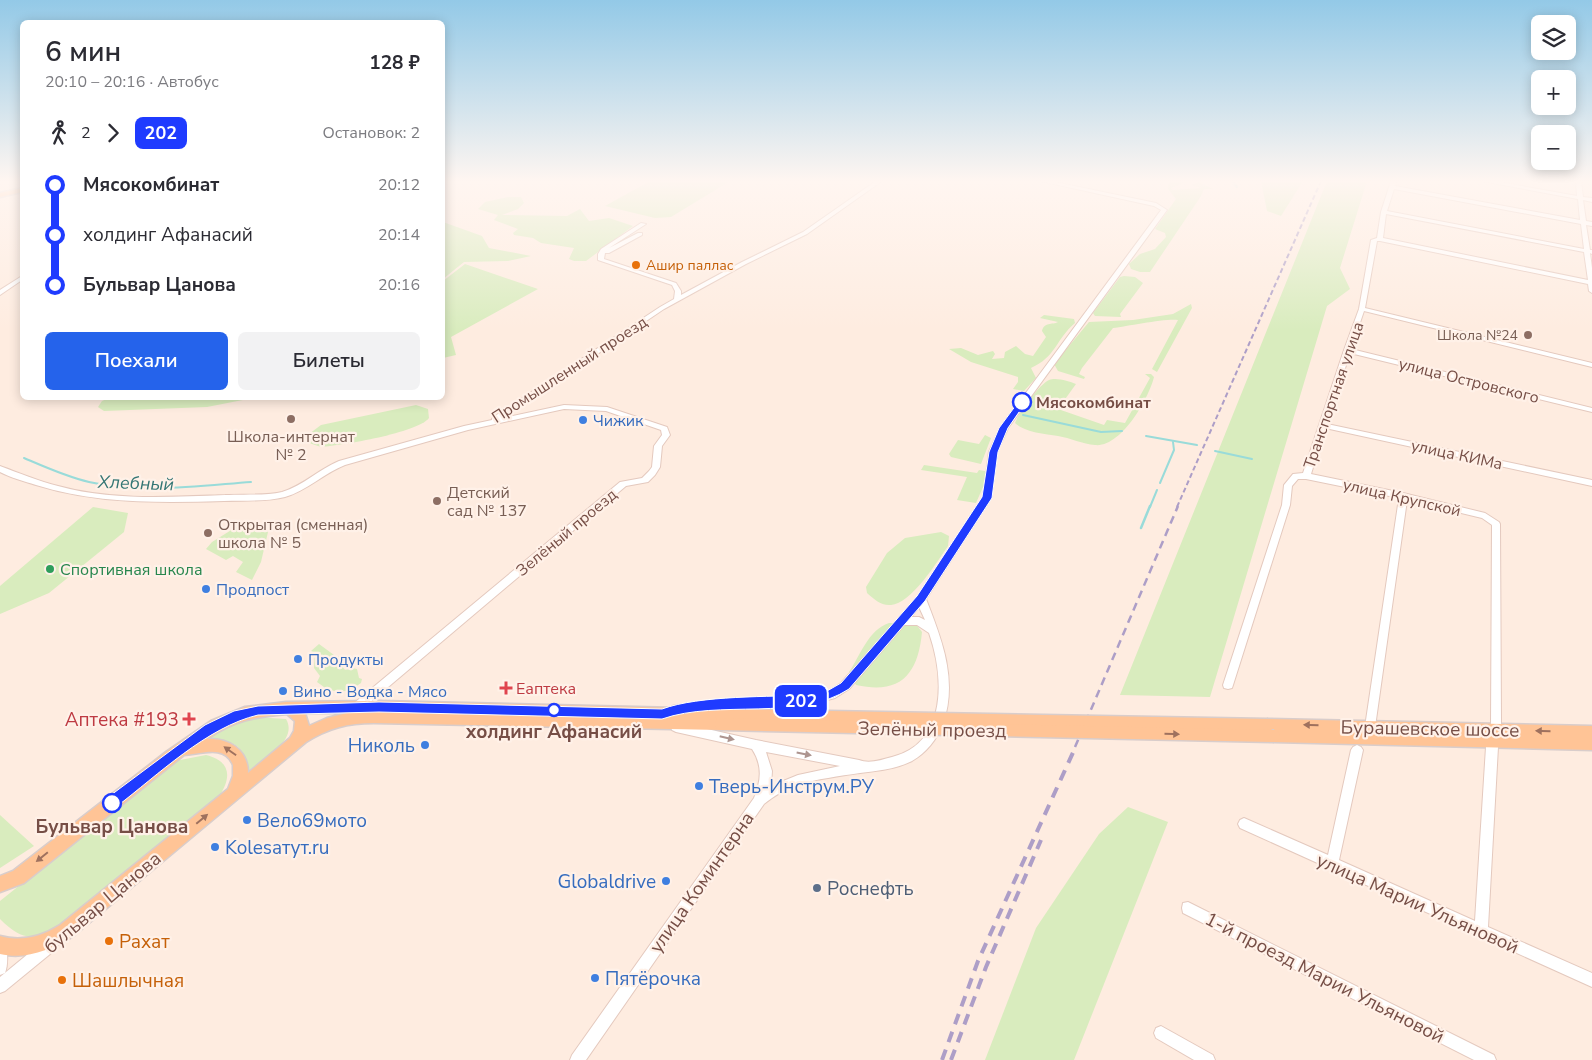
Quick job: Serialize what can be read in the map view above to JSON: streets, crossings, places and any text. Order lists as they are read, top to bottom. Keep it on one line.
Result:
{"streets":{"main road":["Зелёный проезд","Бурашевское шоссе","бульвар Цанова"],"street":["Промышленный проезд","улица Островского","Транспортная улица","улица КИМа","улица Крупской","улица Коминтерна","улица Марии Ульяновой","1-й проезд Марии Ульяновой"]},"crossings":[["Промышленный проезд","Зелёный проезд"],["улица Островского","Транспортная улица"],["Транспортная улица","улица КИМа"],["Транспортная улица","улица Крупской"],["улица Крупской","Бурашевское шоссе"],["Зелёный проезд","Бурашевское шоссе"],["Зелёный проезд","бульвар Цанова"]],"water":["Хлебный"],"places":{"other":["Ашир паллас","Школа №24","Мясокомбинат","Школа-интернат № 2","Чижик","Детский сад № 137","Открытая (сменная) школа № 5","Спортивная школа","Продпост","Продукты","Вино - Водка - Мясо","холдинг Афанасий","Николь","Тверь-Инструм.РУ","Бульвар Цанова","Вело69мото","Kolesaтут.ru","Globaldrive","Роснефть","Рахат","Пятёрочка","Шашлычная"],"health":["Еаптека","Аптека #193"]},"lines":["bus line 202"],"page":{"on_map":"202","map_buttons":["+","−"],"heading":["6 мин","20:10 – 20:16 · Автобус","128 ₽"],"legs":["2","202","Остановок: 2"],"list":[{"name":"Мясокомбинат","value":"20:12"},{"name":"холдинг Афанасий","value":"20:14"},{"name":"Бульвар Цанова","value":"20:16"}],"buttons":["Поехали","Билеты"]}}
